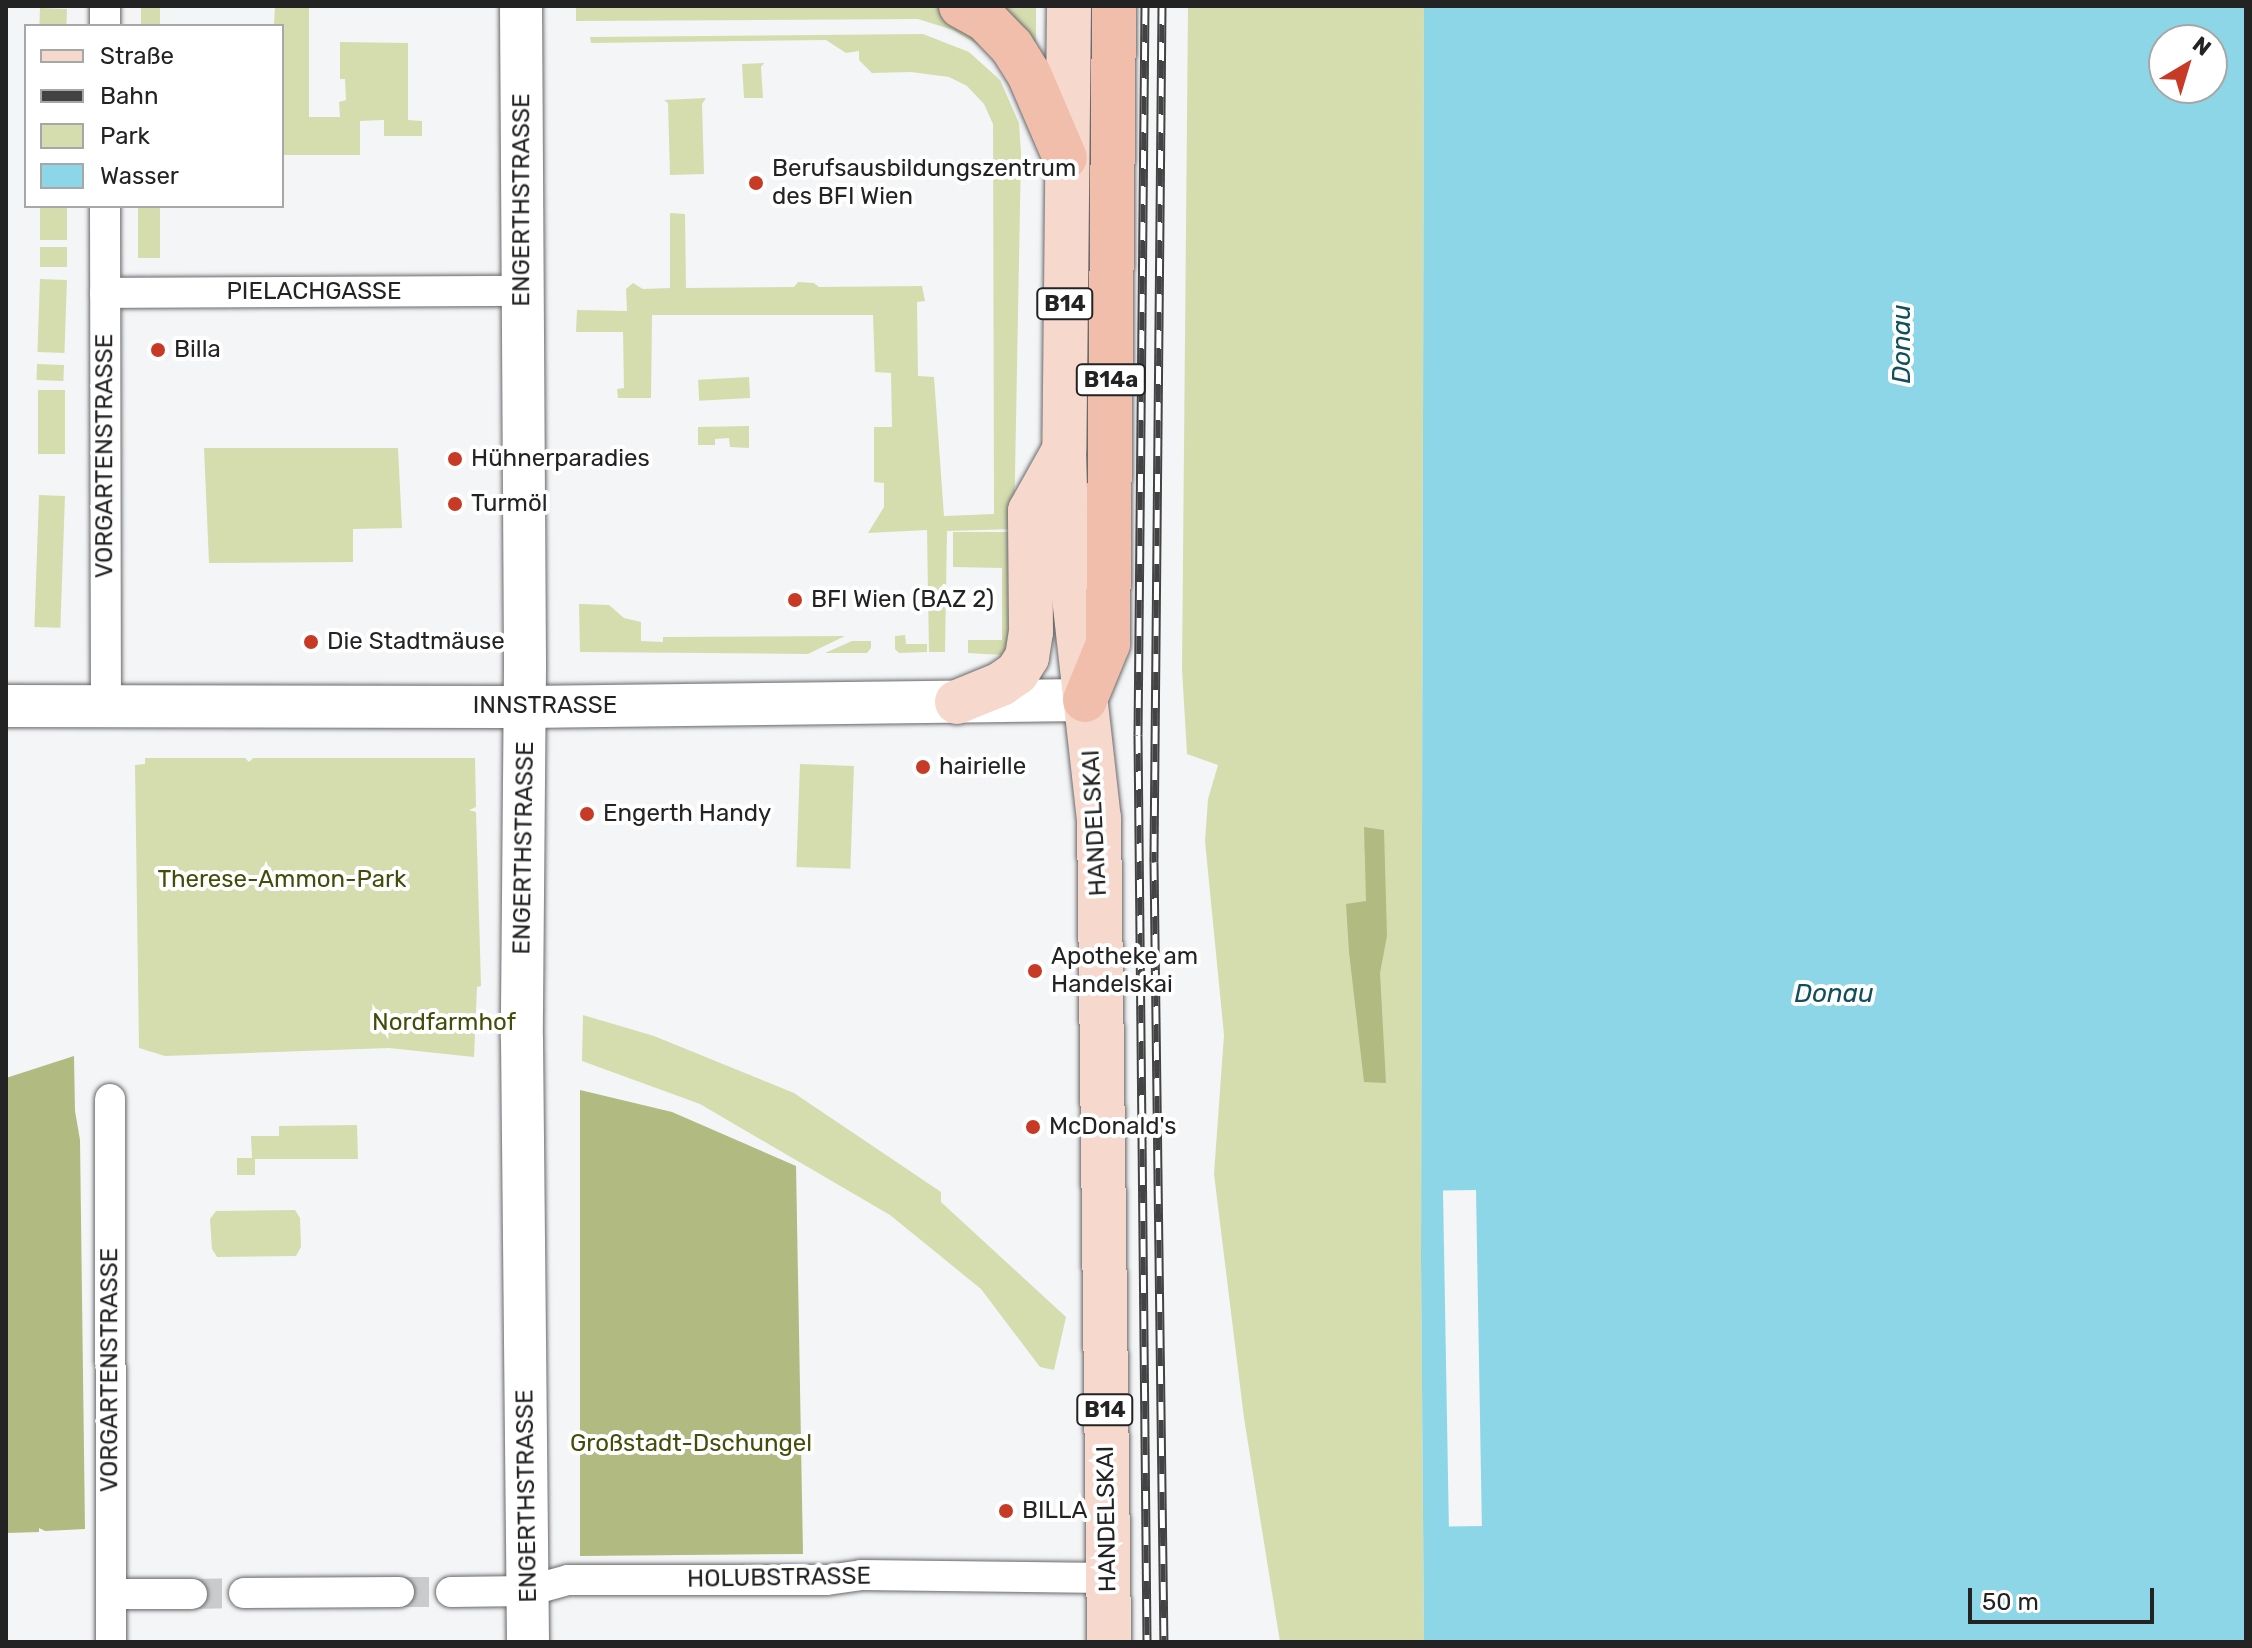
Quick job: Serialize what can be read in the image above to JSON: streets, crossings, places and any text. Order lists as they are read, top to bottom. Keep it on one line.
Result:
{"streets":{"highway":["B14a"],"main road":["B14","HANDELSKAI"],"street":["ENGERTHSTRASSE","PIELACHGASSE","VORGARTENSTRASSE","INNSTRASSE","HOLUBSTRASSE"]},"crossings":[["ENGERTHSTRASSE","PIELACHGASSE"],["ENGERTHSTRASSE","INNSTRASSE"],["ENGERTHSTRASSE","HOLUBSTRASSE"],["PIELACHGASSE","VORGARTENSTRASSE"],["B14a","INNSTRASSE"],["B14a","HANDELSKAI"],["VORGARTENSTRASSE","INNSTRASSE"],["INNSTRASSE","HANDELSKAI"],["HANDELSKAI","HOLUBSTRASSE"]],"water":["Donau"],"parks":["Therese-Ammon-Park","Nordfarmhof","Großstadt-Dschungel"],"places":["Berufsausbildungszentrum des BFI Wien","Billa","Hühnerparadies","Turmöl","BFI Wien (BAZ 2)","Die Stadtmäuse","hairielle","Engerth Handy","Apotheke am Handelskai","McDonald's","BILLA"],"legend":["Straße","Bahn","Park","Wasser"],"scale_bar":"50 m","north":"top right"}
